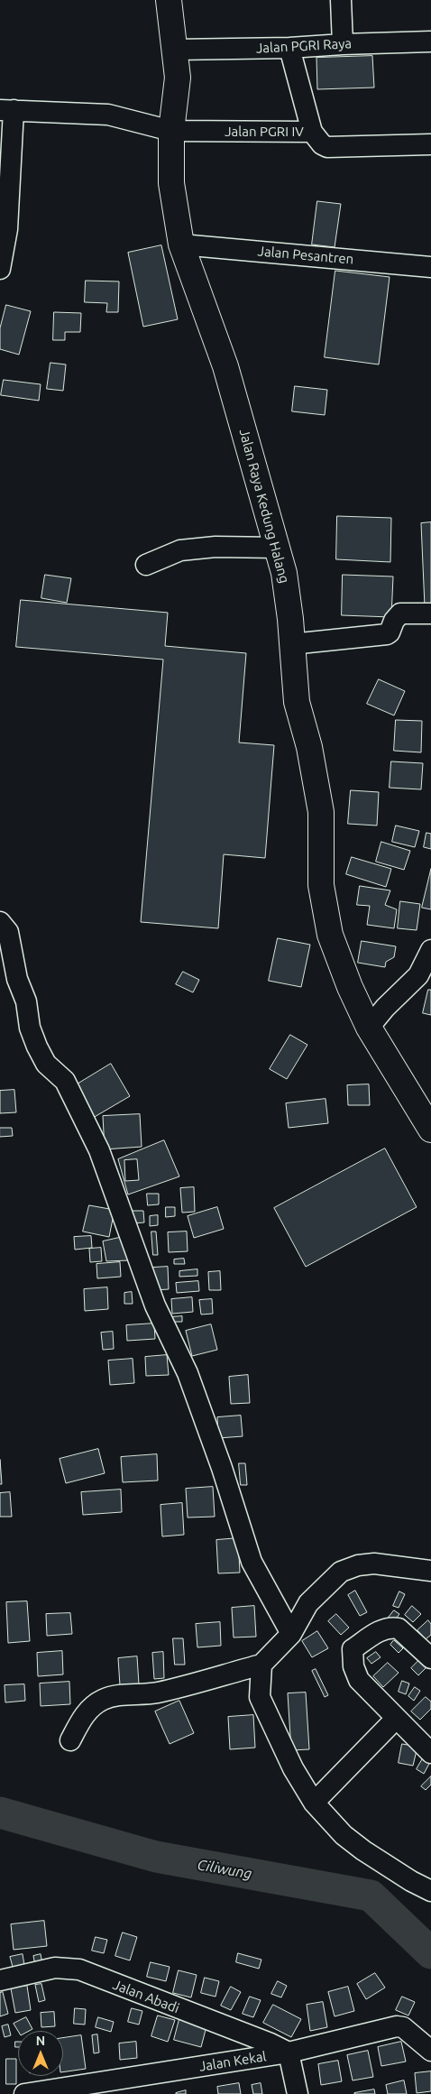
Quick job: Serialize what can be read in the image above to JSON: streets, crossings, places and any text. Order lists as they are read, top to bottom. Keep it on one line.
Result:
{"streets":{"main road":["Jalan Raya Kedung Halang"],"street":["Jalan PGRI Raya","Jalan PGRI IV","Jalan Pesantren","Jalan Abadi","Jalan Kekal"]},"crossings":[["Jalan PGRI Raya","Jalan Raya Kedung Halang"],["Jalan PGRI IV","Jalan Raya Kedung Halang"],["Jalan Pesantren","Jalan Raya Kedung Halang"],["Jalan Abadi","Jalan Kekal"]],"water":["Ciliwung"],"north":"top"}
